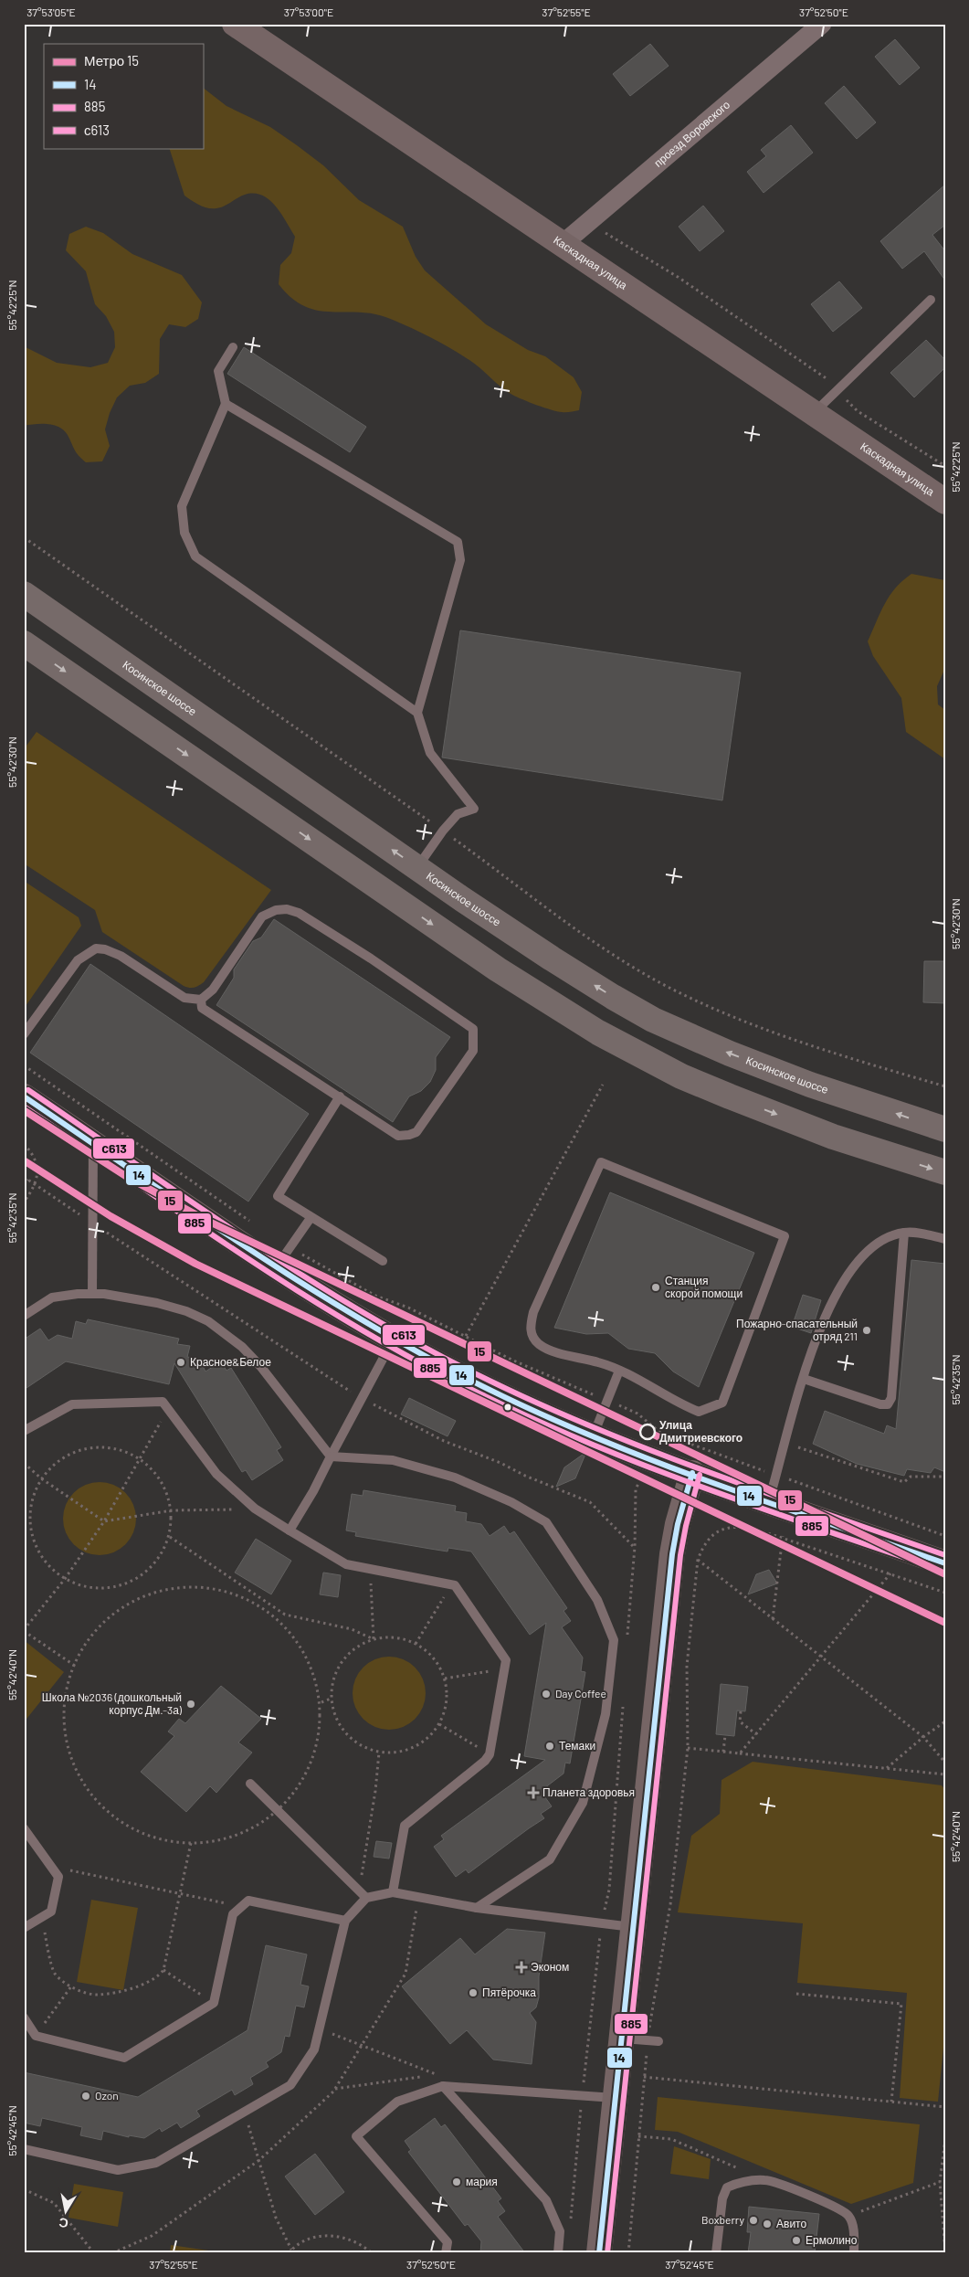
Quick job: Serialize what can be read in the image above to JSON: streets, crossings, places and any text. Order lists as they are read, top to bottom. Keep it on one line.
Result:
{"streets":{"highway":["Косинское шоссе"],"street":["проезд Воровского","Каскадная улица"]},"crossings":[["проезд Воровского","Каскадная улица"]],"places":{"other":["Станция скорой помощи","Пожарно-спасательный отряд 211","Красное&Белое","Улица Дмитриевского","Day Coffee","Школа №2036 (дошкольный корпус Дм.-3а)","Темаки","Пятёрочка","Ozon","мария","Boxberry","Авито","Ермолино"],"health":["Планета здоровья","Эконом"]},"lines":["transit line с613","transit line 14","transit line 885","metro line 15"],"legend":["Метро 15","14","885","с613"],"north":"bottom","coordinates":["37°53'05\"E","37°53'00\"E","37°52'55\"E","37°52'50\"E","55°42'25\"N","55°42'30\"N","55°42'35\"N","55°42'40\"N","55°42'45\"N","37°52'45\"E"]}
